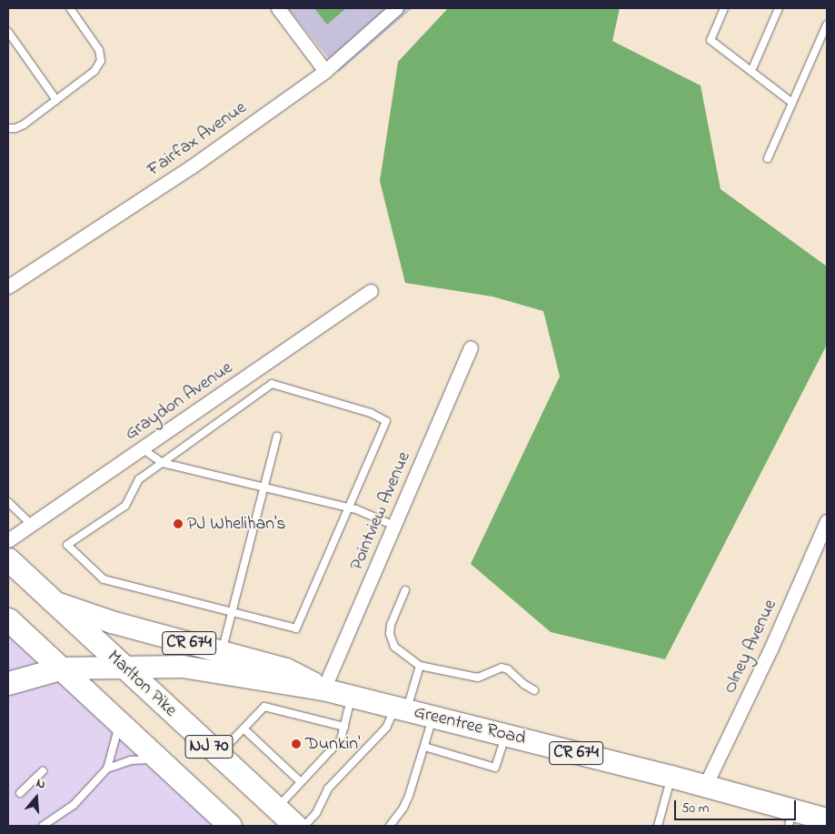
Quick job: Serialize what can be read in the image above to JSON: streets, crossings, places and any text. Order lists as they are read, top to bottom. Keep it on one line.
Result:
{"streets":{"highway":["Marlton Pike","NJ 70"],"main road":["CR 674","Greentree Road"],"street":["Fairfax Avenue","Graydon Avenue","Pointview Avenue","Olney Avenue"]},"crossings":[["Pointview Avenue","Greentree Road"],["Olney Avenue","Greentree Road"],["Marlton Pike","Greentree Road"],["Greentree Road","NJ 70"]],"places":["PJ Whelihan's","Dunkin'"],"scale_bar":"50 m","north":"top"}
